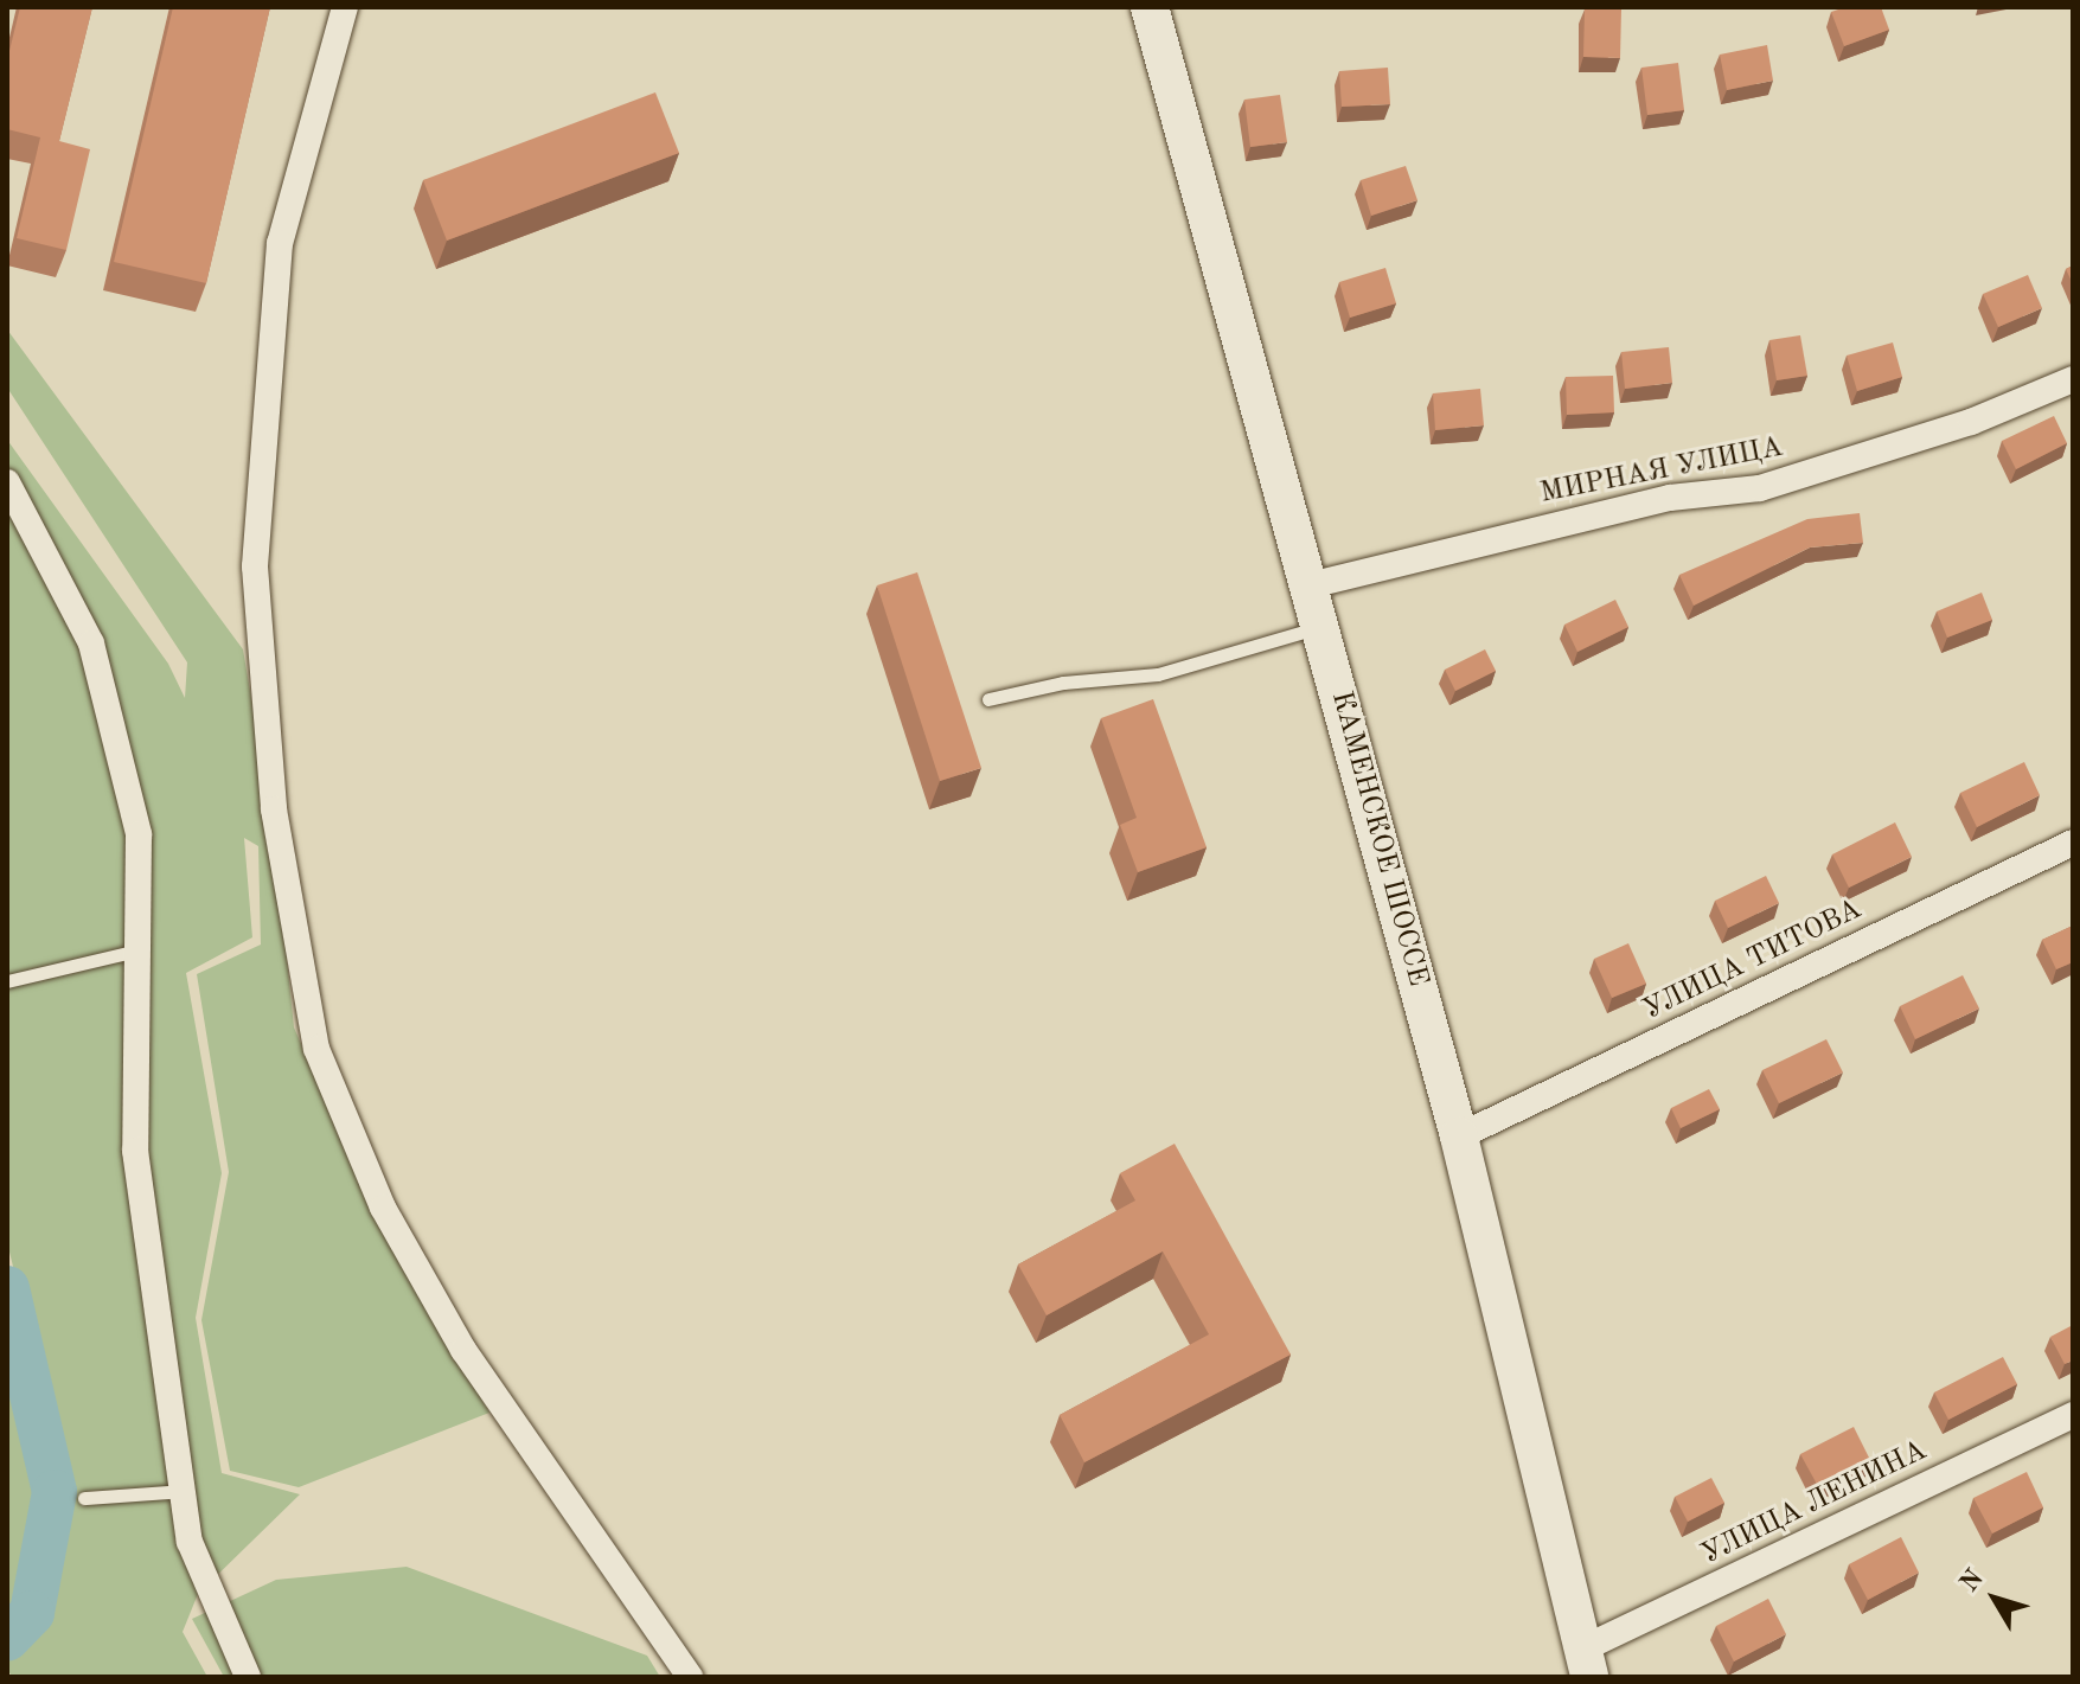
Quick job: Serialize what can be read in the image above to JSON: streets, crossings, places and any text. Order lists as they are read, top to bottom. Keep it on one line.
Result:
{"streets":{"street":["МИРНАЯ УЛИЦА","КАМЕНСКОЕ ШОССЕ","УЛИЦА ТИТОВА","УЛИЦА ЛЕНИНА"]},"crossings":[["МИРНАЯ УЛИЦА","КАМЕНСКОЕ ШОССЕ"],["КАМЕНСКОЕ ШОССЕ","УЛИЦА ТИТОВА"],["КАМЕНСКОЕ ШОССЕ","УЛИЦА ЛЕНИНА"]],"north":"top left"}
